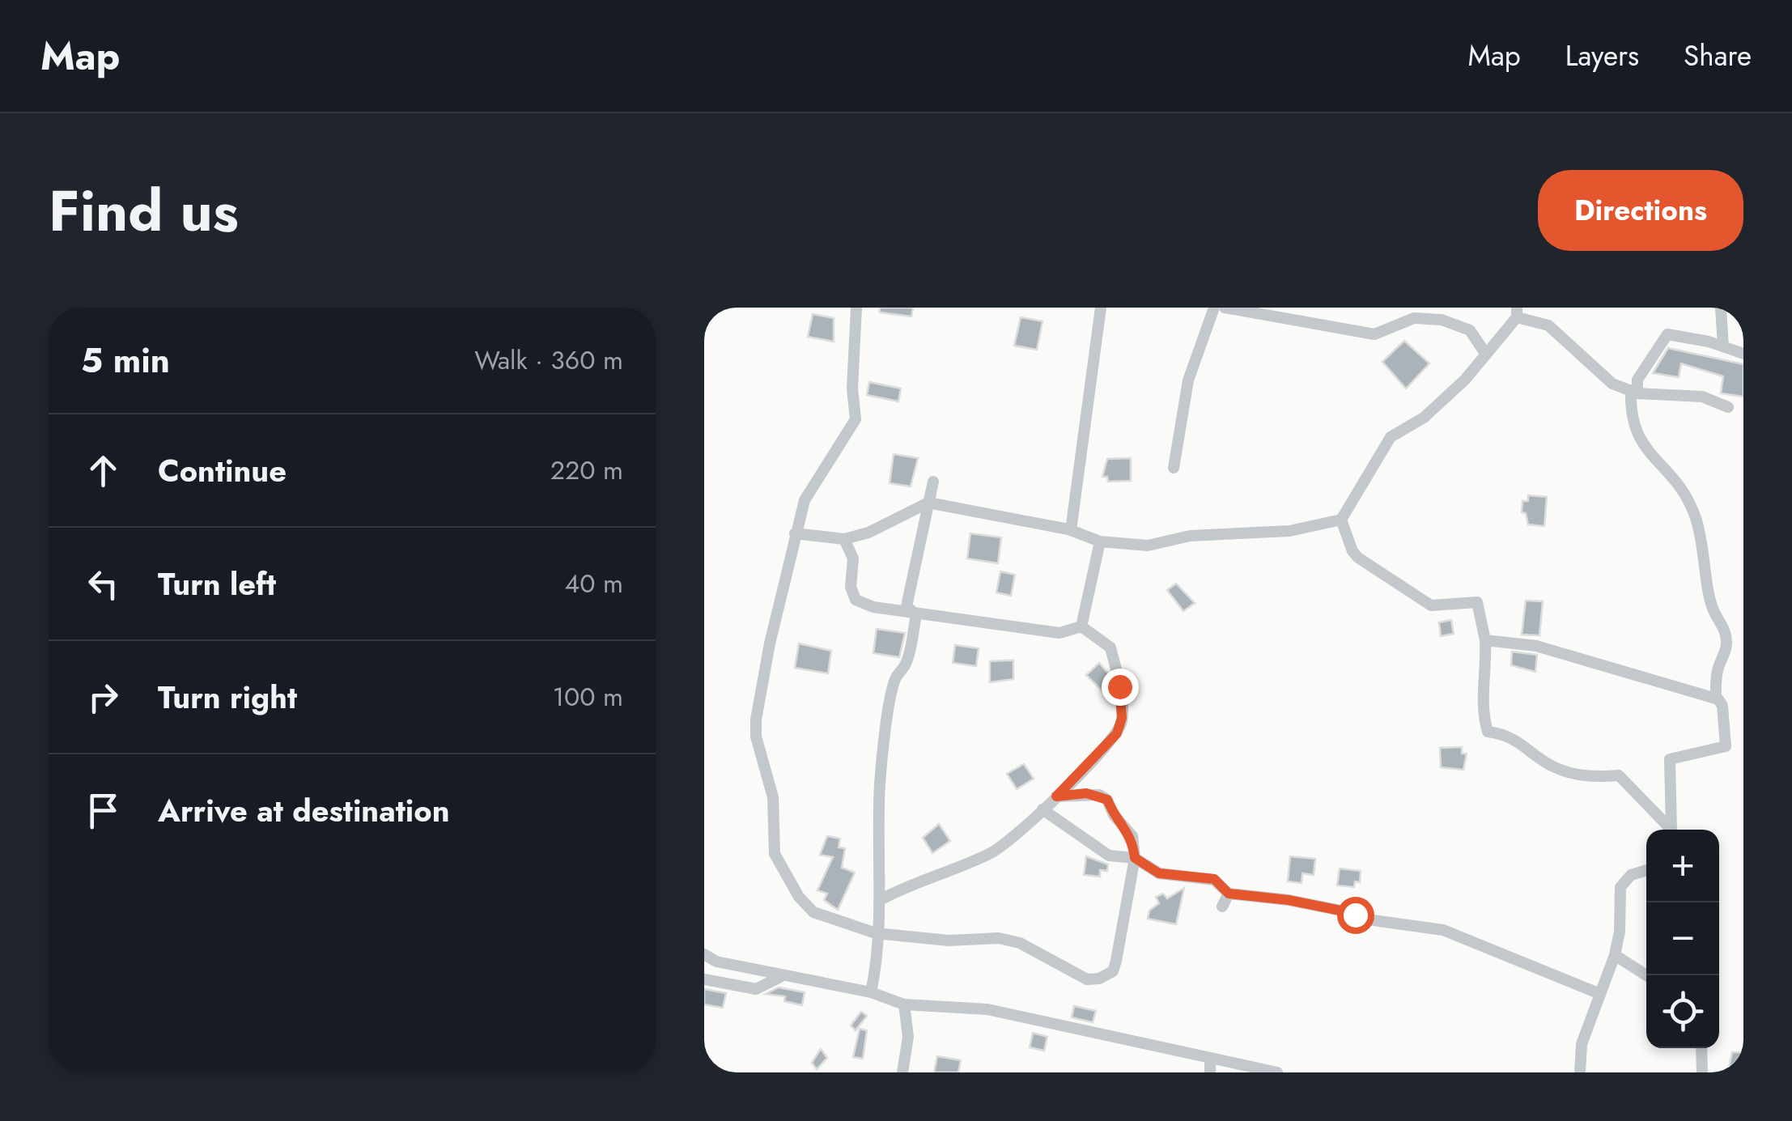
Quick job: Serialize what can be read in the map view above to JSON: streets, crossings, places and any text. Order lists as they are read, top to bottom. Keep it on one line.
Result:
{"page":{"header":"Map","nav":["Map","Layers","Share"],"title":"Find us","buttons":"Directions","heading":["5 min","Walk · 360 m"],"list":[["Continue","220 m"],["Turn left","40 m"],["Turn right","100 m"],"Arrive at destination"],"map_buttons":["+","−"]}}
